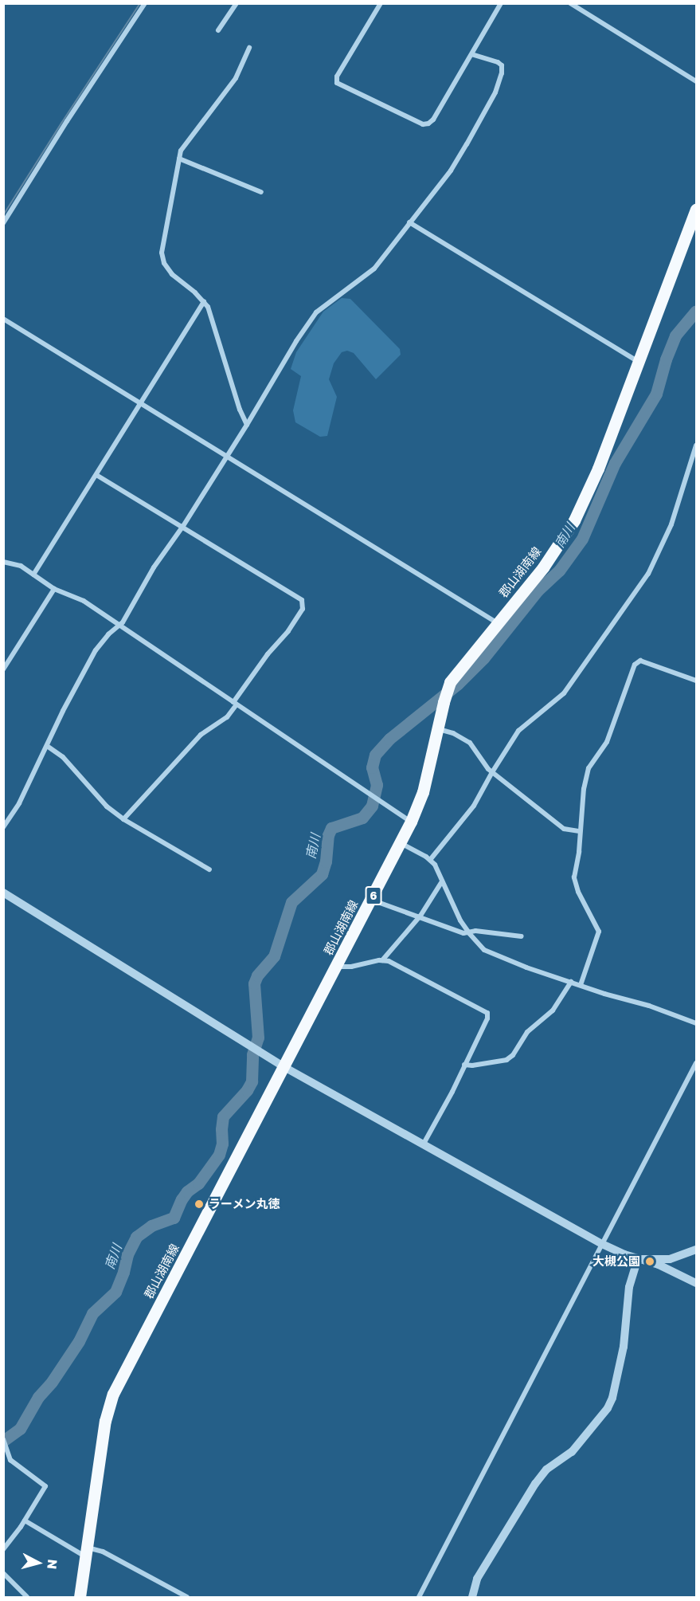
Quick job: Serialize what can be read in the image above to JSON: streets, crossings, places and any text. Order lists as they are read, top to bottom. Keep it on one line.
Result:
{"streets":{"main road":["郡山湖南線","6"]},"water":["南川"],"places":["ラーメン丸徳","大槻公園"],"north":"right"}
